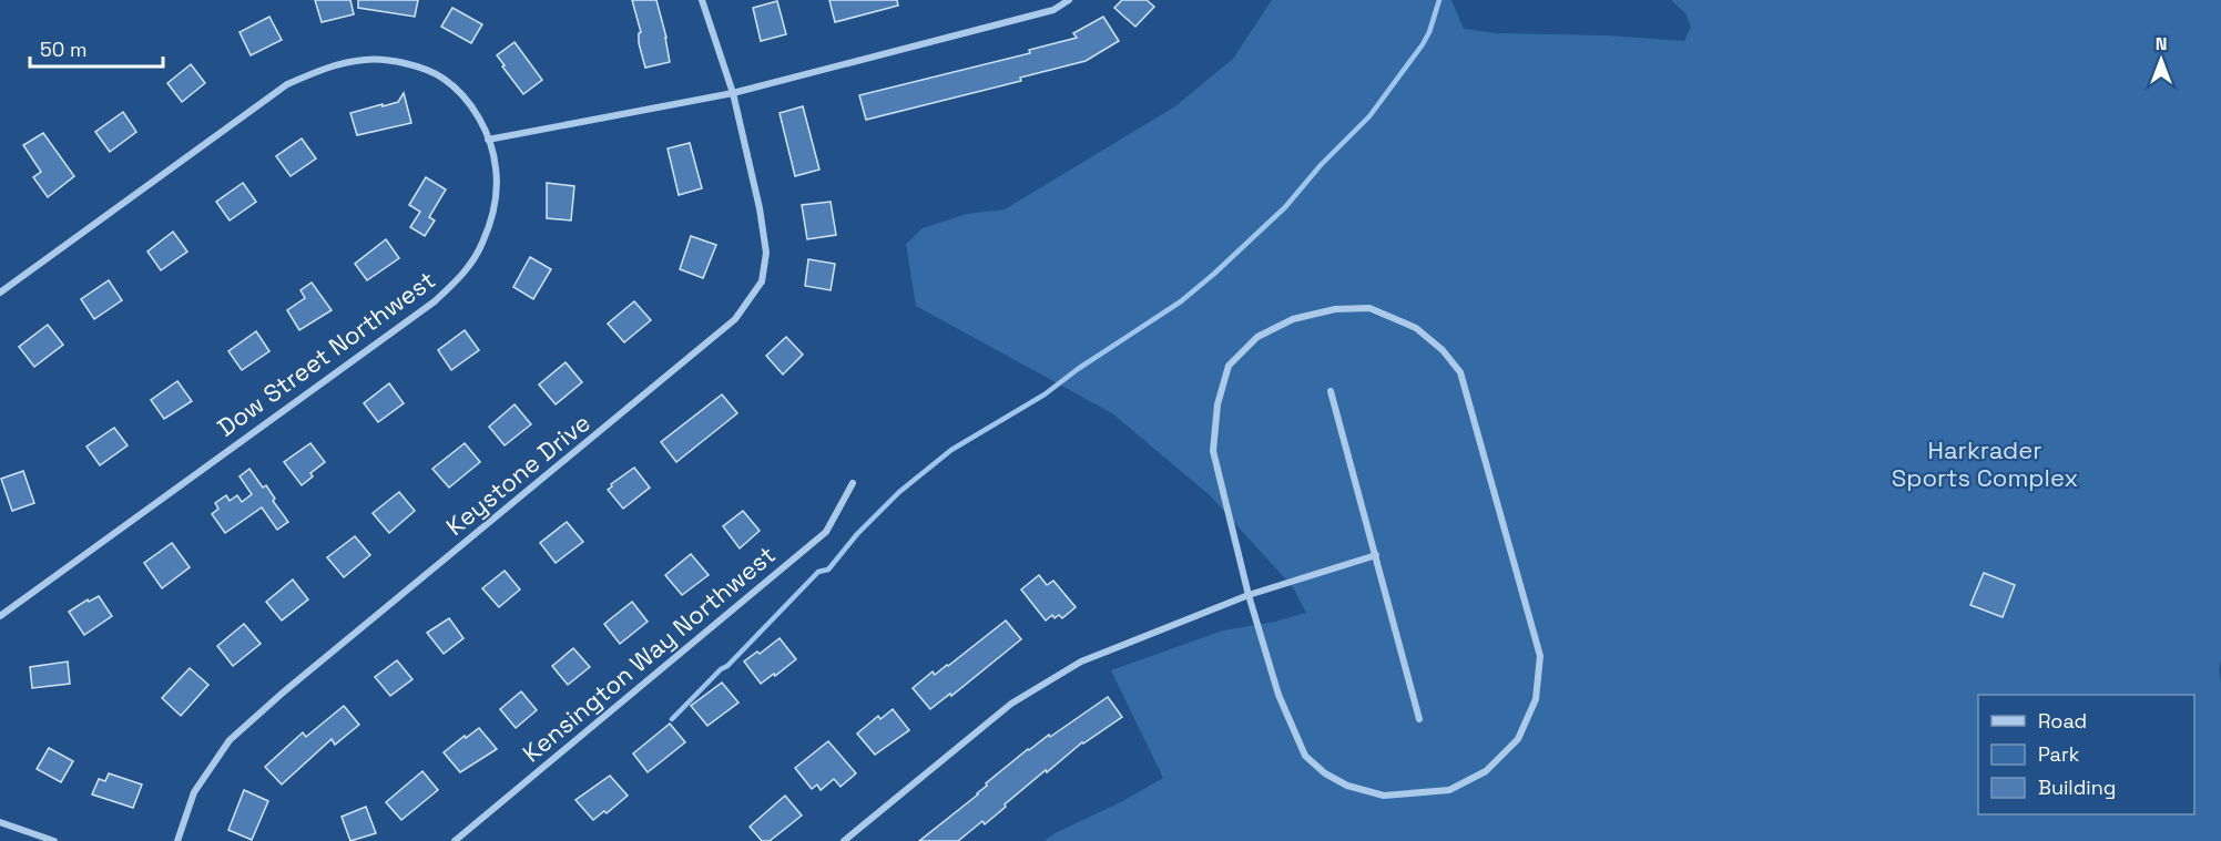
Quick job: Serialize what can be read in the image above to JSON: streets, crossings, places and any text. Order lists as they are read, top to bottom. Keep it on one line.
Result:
{"streets":{"street":["Dow Street Northwest","Keystone Drive","Kensington Way Northwest"]},"parks":["Harkrader Sports Complex"],"legend":["Road","Park","Building"],"scale_bar":"50 m","north":"top"}
